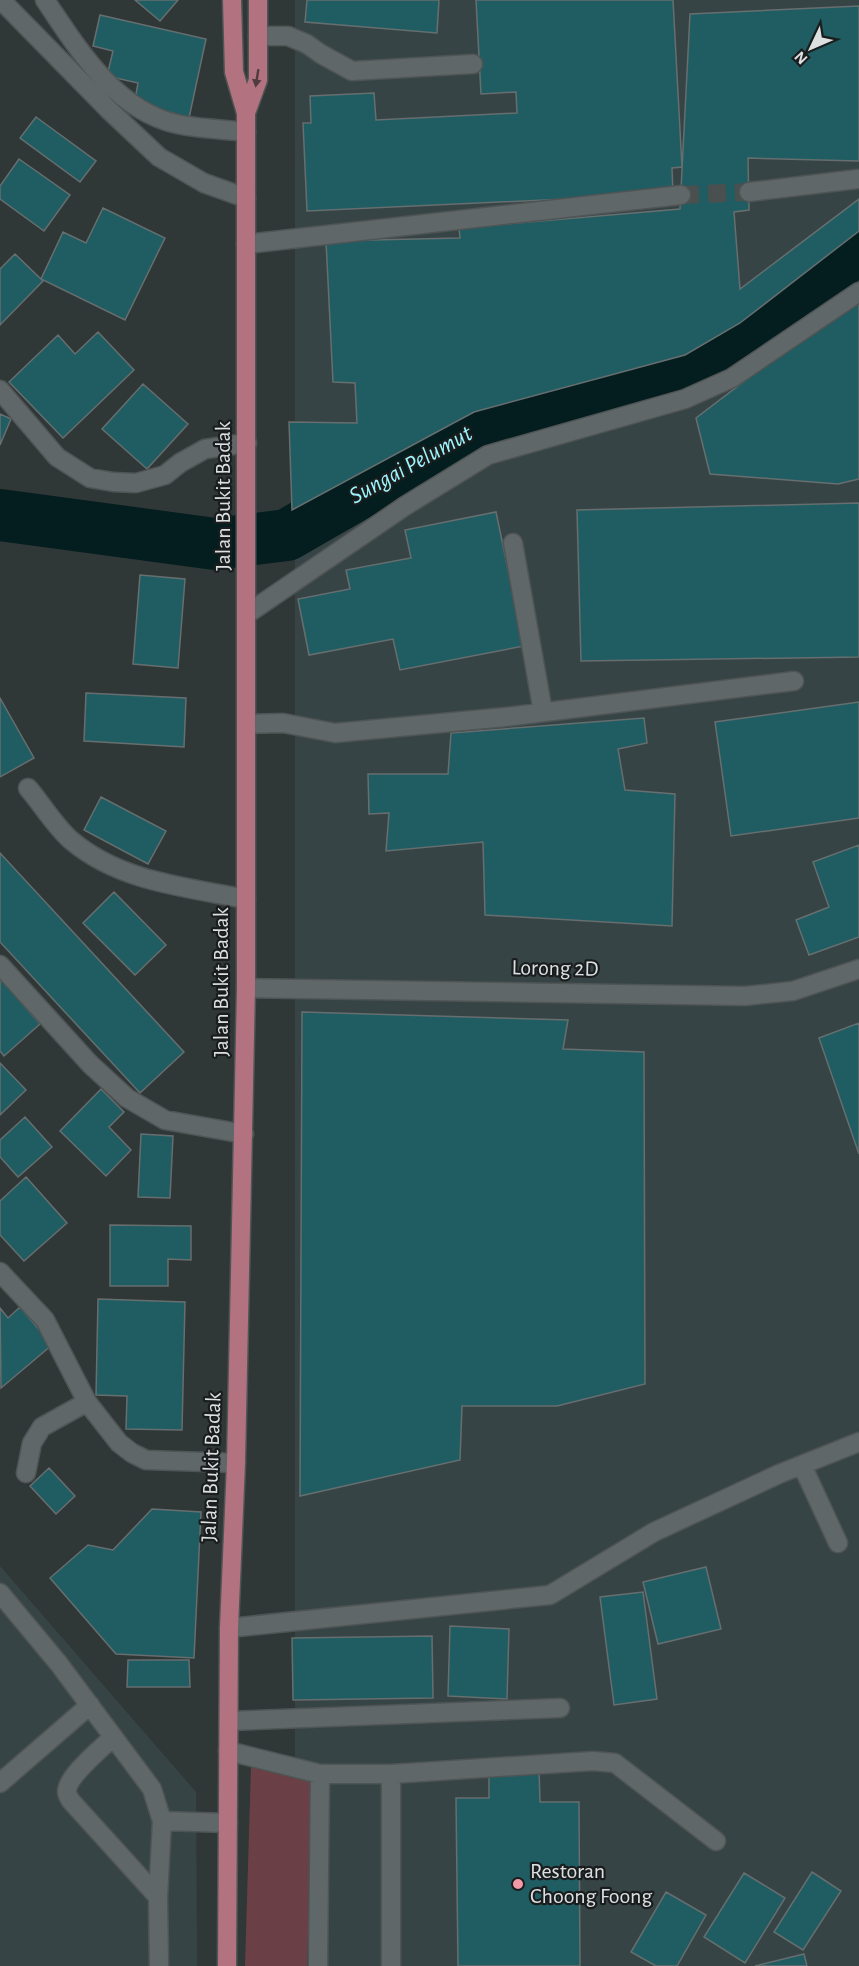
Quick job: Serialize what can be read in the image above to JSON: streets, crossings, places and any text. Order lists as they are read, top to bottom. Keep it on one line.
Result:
{"streets":{"main road":["Jalan Bukit Badak"],"street":["Lorong 2D"]},"crossings":[["Jalan Bukit Badak","Lorong 2D"]],"water":["Sungai Pelumut"],"places":["Restoran Choong Foong"],"north":"bottom left"}
